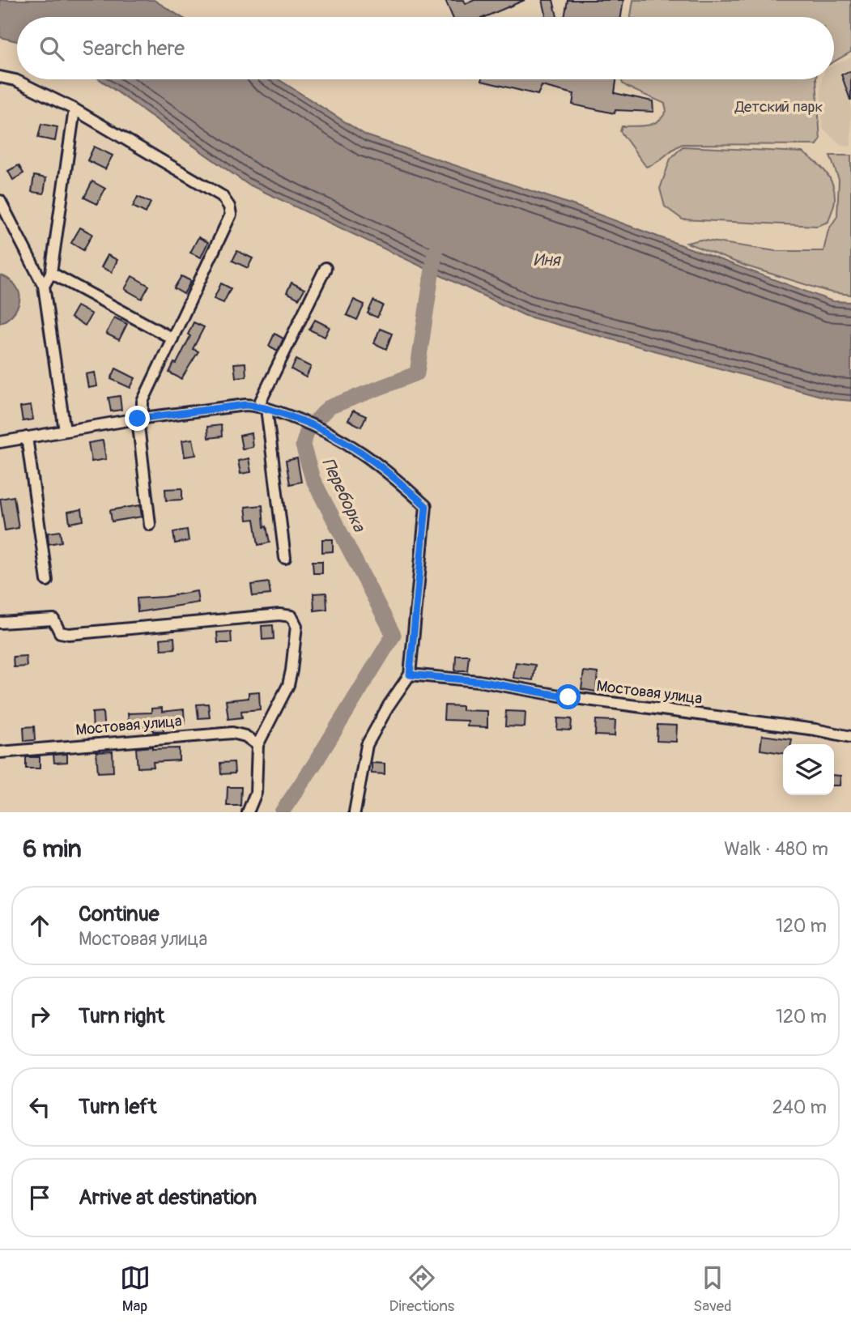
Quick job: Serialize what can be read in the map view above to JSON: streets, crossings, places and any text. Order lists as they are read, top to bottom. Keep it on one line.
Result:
{"streets":{"street":["Мостовая улица"]},"water":["Иня","Переборка"],"parks":["Детский парк"],"page":{"search":"Search here","heading":["6 min","Walk · 480 m"],"list":[["Continue","Мостовая улица","120 m"],["Turn right","120 m"],["Turn left","240 m"],"Arrive at destination"],"nav":["Map","Directions","Saved"]}}
